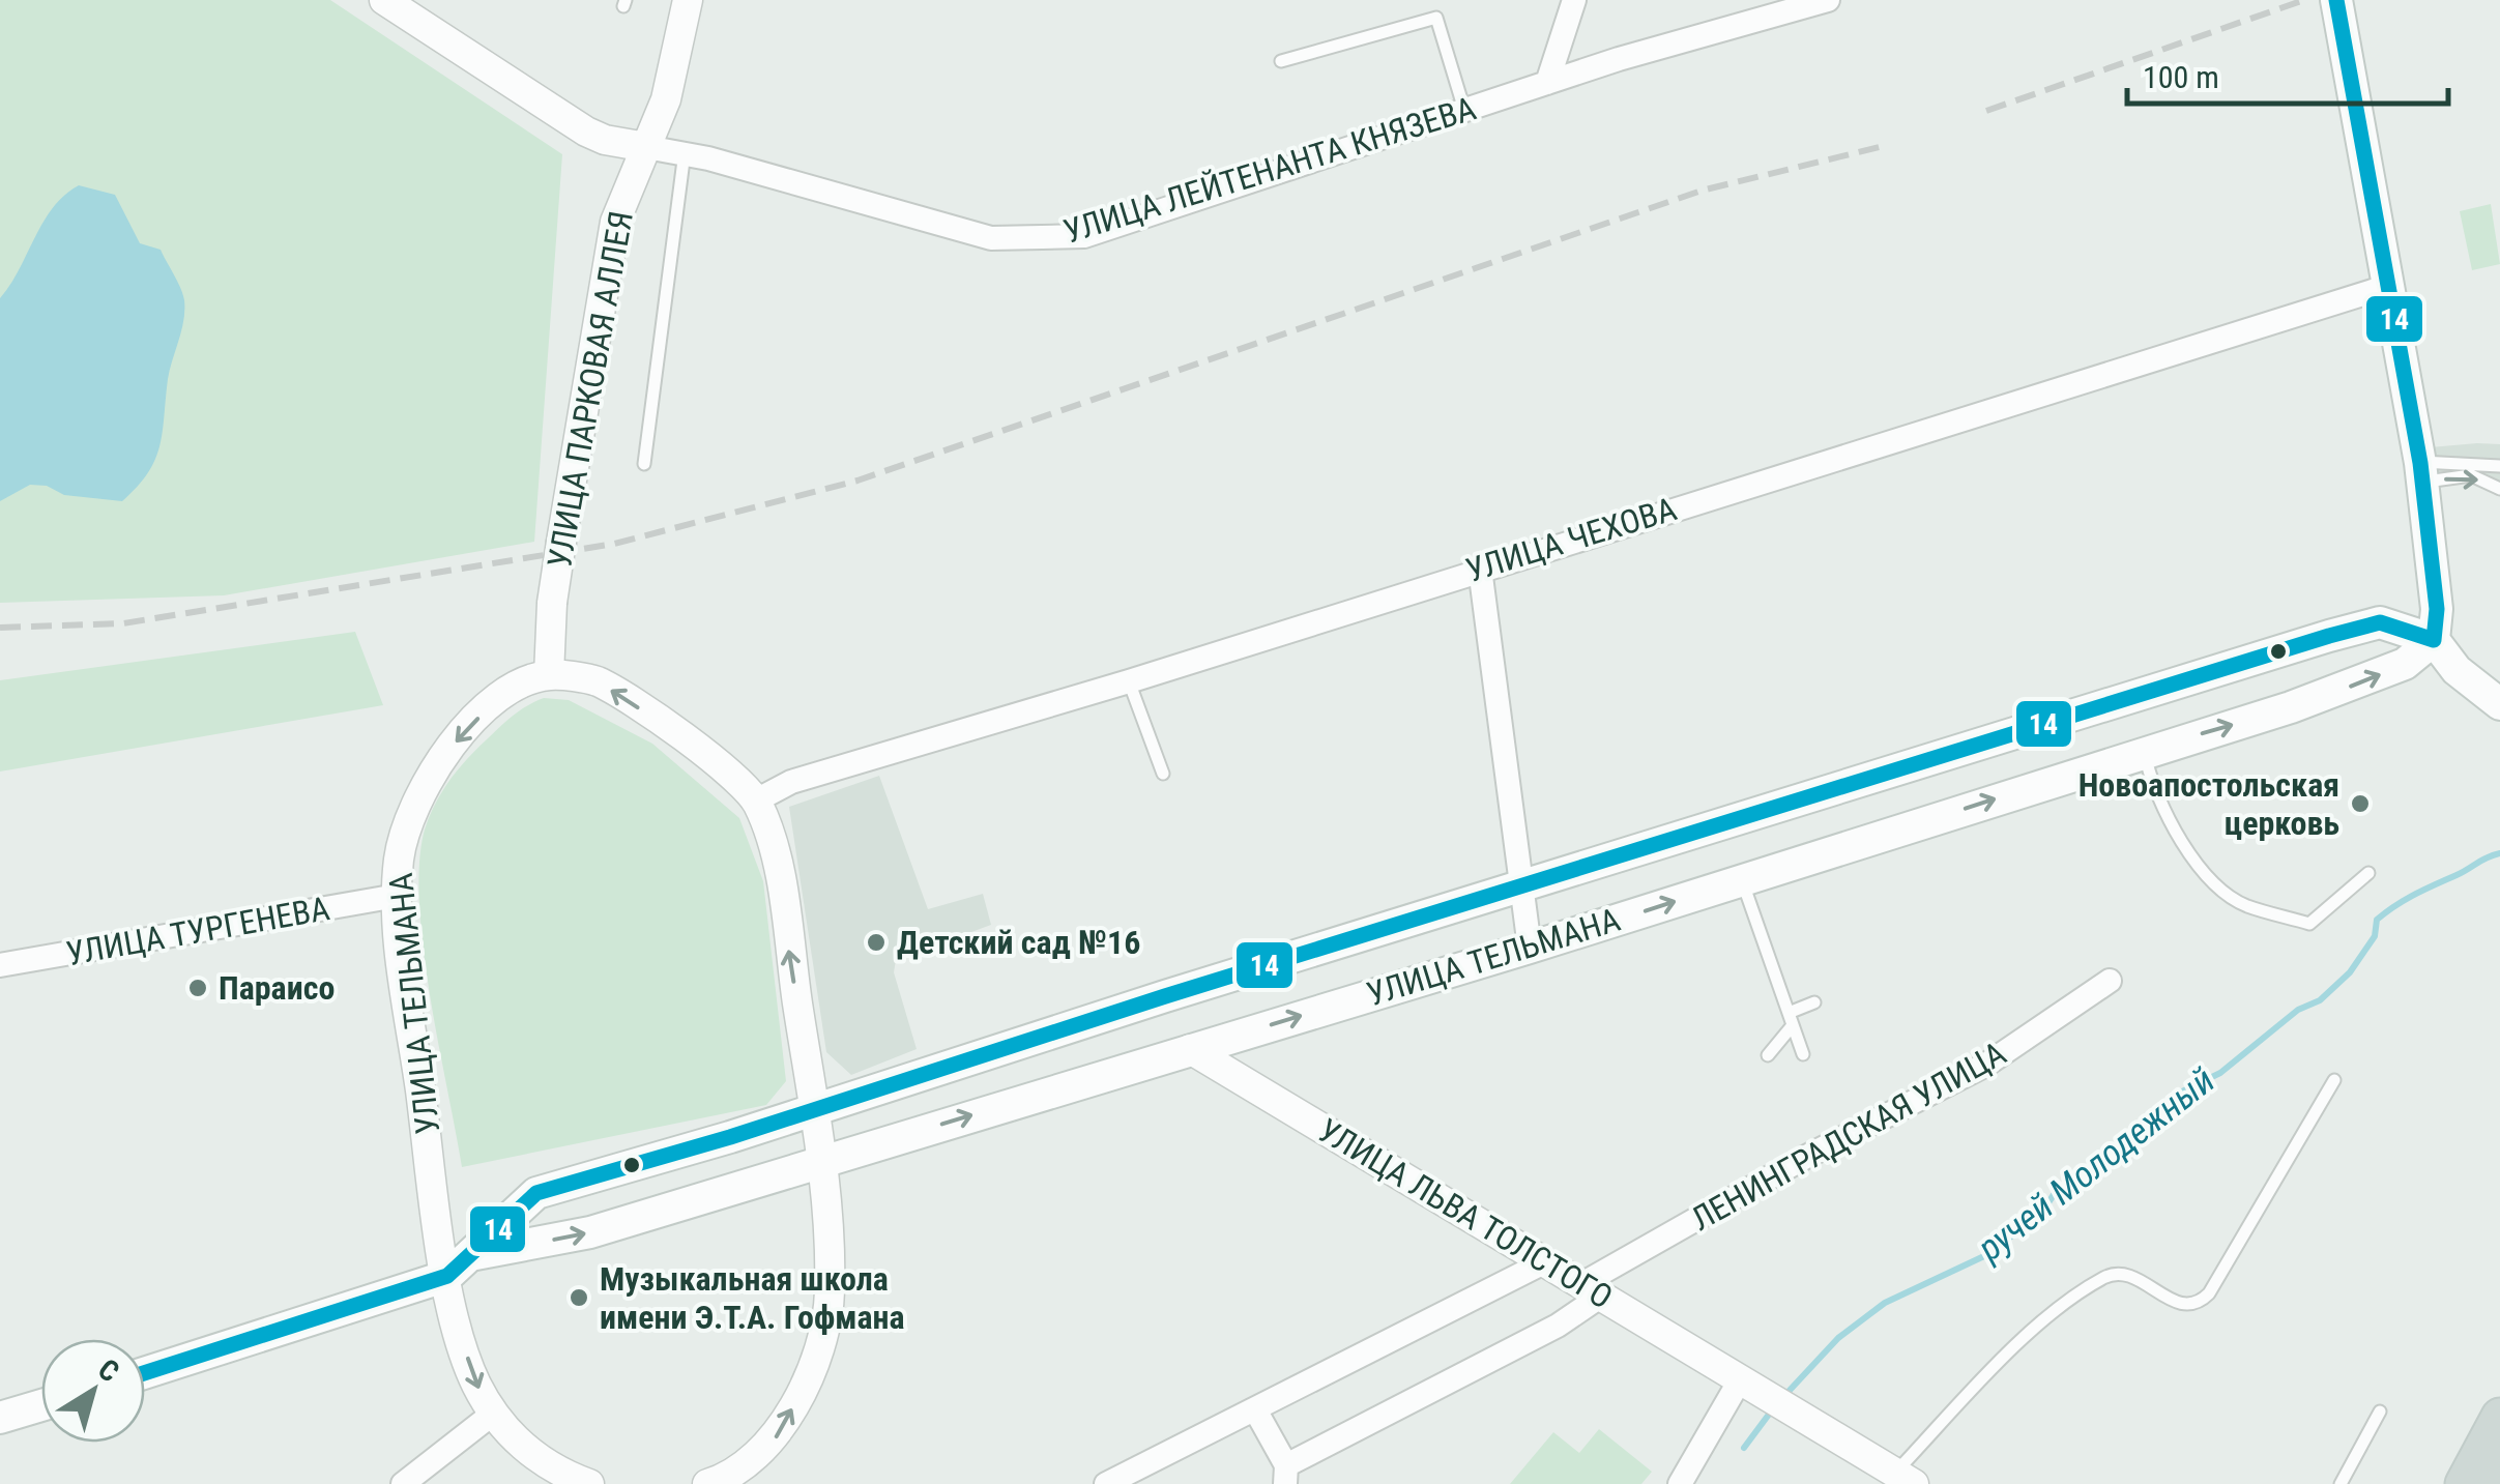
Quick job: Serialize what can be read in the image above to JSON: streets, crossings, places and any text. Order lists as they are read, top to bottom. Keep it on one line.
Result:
{"streets":{"main road":["УЛИЦА ТЕЛЬМАНА"],"street":["УЛИЦА ЛЕЙТЕНАНТА КНЯЗЕВА","УЛИЦА ПАРКОВАЯ АЛЛЕЯ","УЛИЦА ЧЕХОВА","УЛИЦА ТУРГЕНЕВА","ЛЕНИНГРАДСКАЯ УЛИЦА","УЛИЦА ЛЬВА ТОЛСТОГО"]},"crossings":[["УЛИЦА ЛЕЙТЕНАНТА КНЯЗЕВА","УЛИЦА ПАРКОВАЯ АЛЛЕЯ"],["УЛИЦА ПАРКОВАЯ АЛЛЕЯ","УЛИЦА ТЕЛЬМАНА"],["УЛИЦА ТУРГЕНЕВА","УЛИЦА ТЕЛЬМАНА"],["УЛИЦА ТЕЛЬМАНА","УЛИЦА ЛЬВА ТОЛСТОГО"],["ЛЕНИНГРАДСКАЯ УЛИЦА","УЛИЦА ЛЬВА ТОЛСТОГО"]],"water":["ручей Молодежный"],"places":["Новоапостольская церковь","Детский сад №16","Параисо","Музыкальная школа имени Э.Т.А. Гофмана"],"lines":["transit line 14"],"scale_bar":"100 m","north":"top right"}
